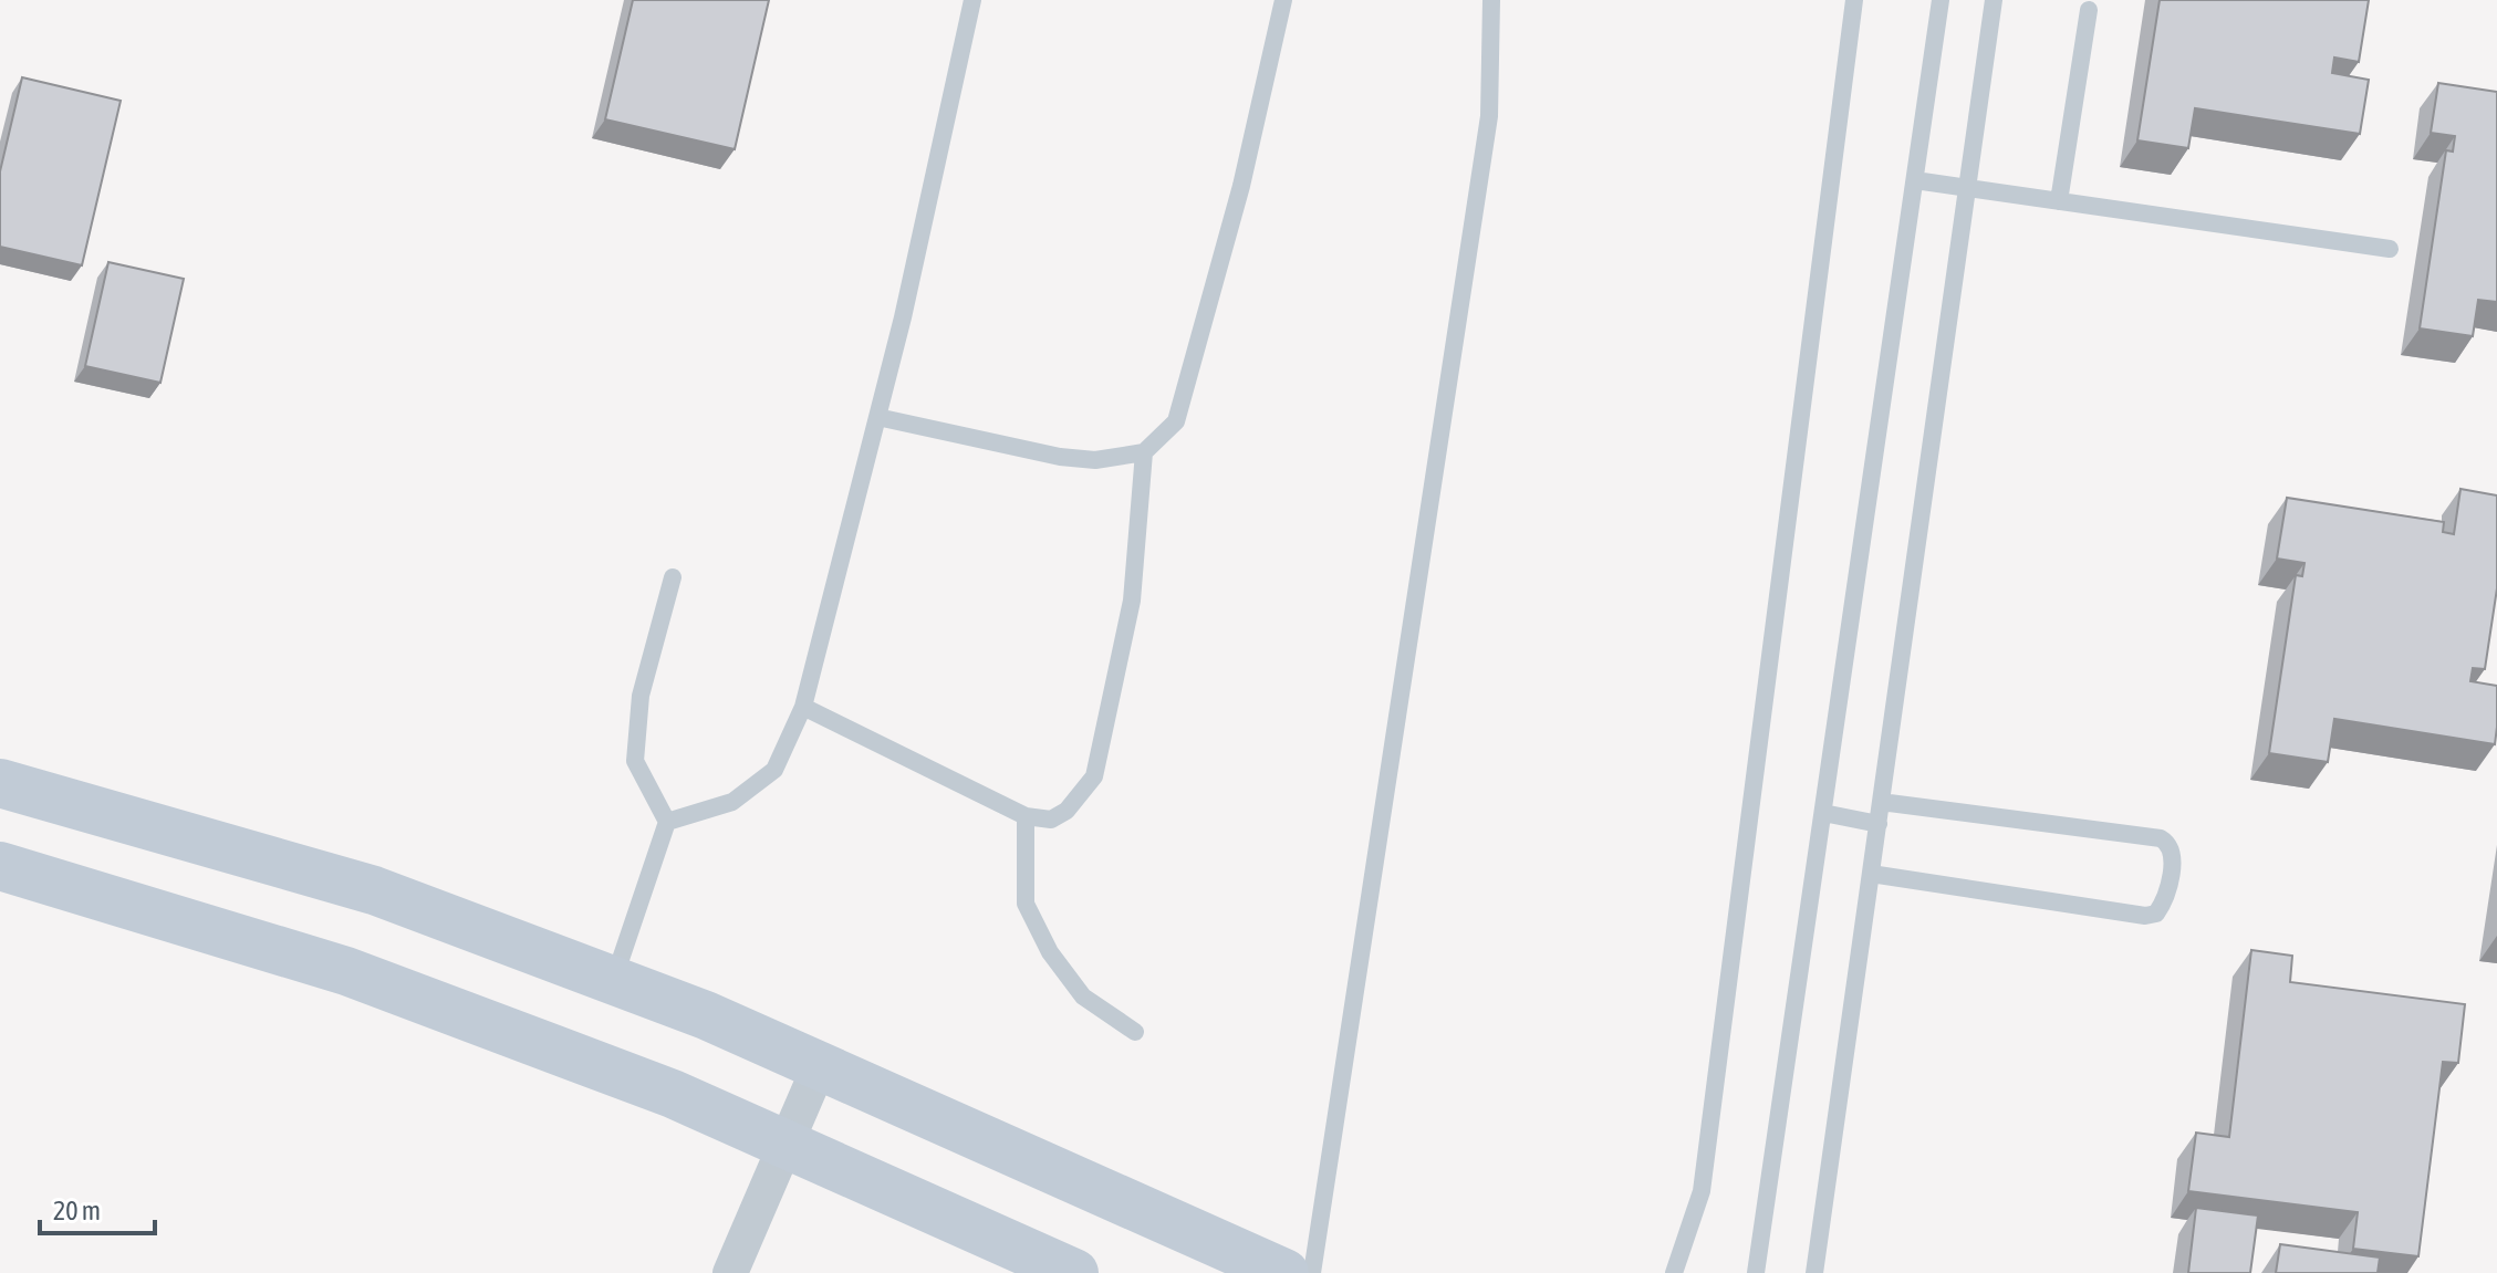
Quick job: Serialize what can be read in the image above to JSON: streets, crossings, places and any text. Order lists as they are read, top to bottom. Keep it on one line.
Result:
{"scale_bar":"20 m"}
